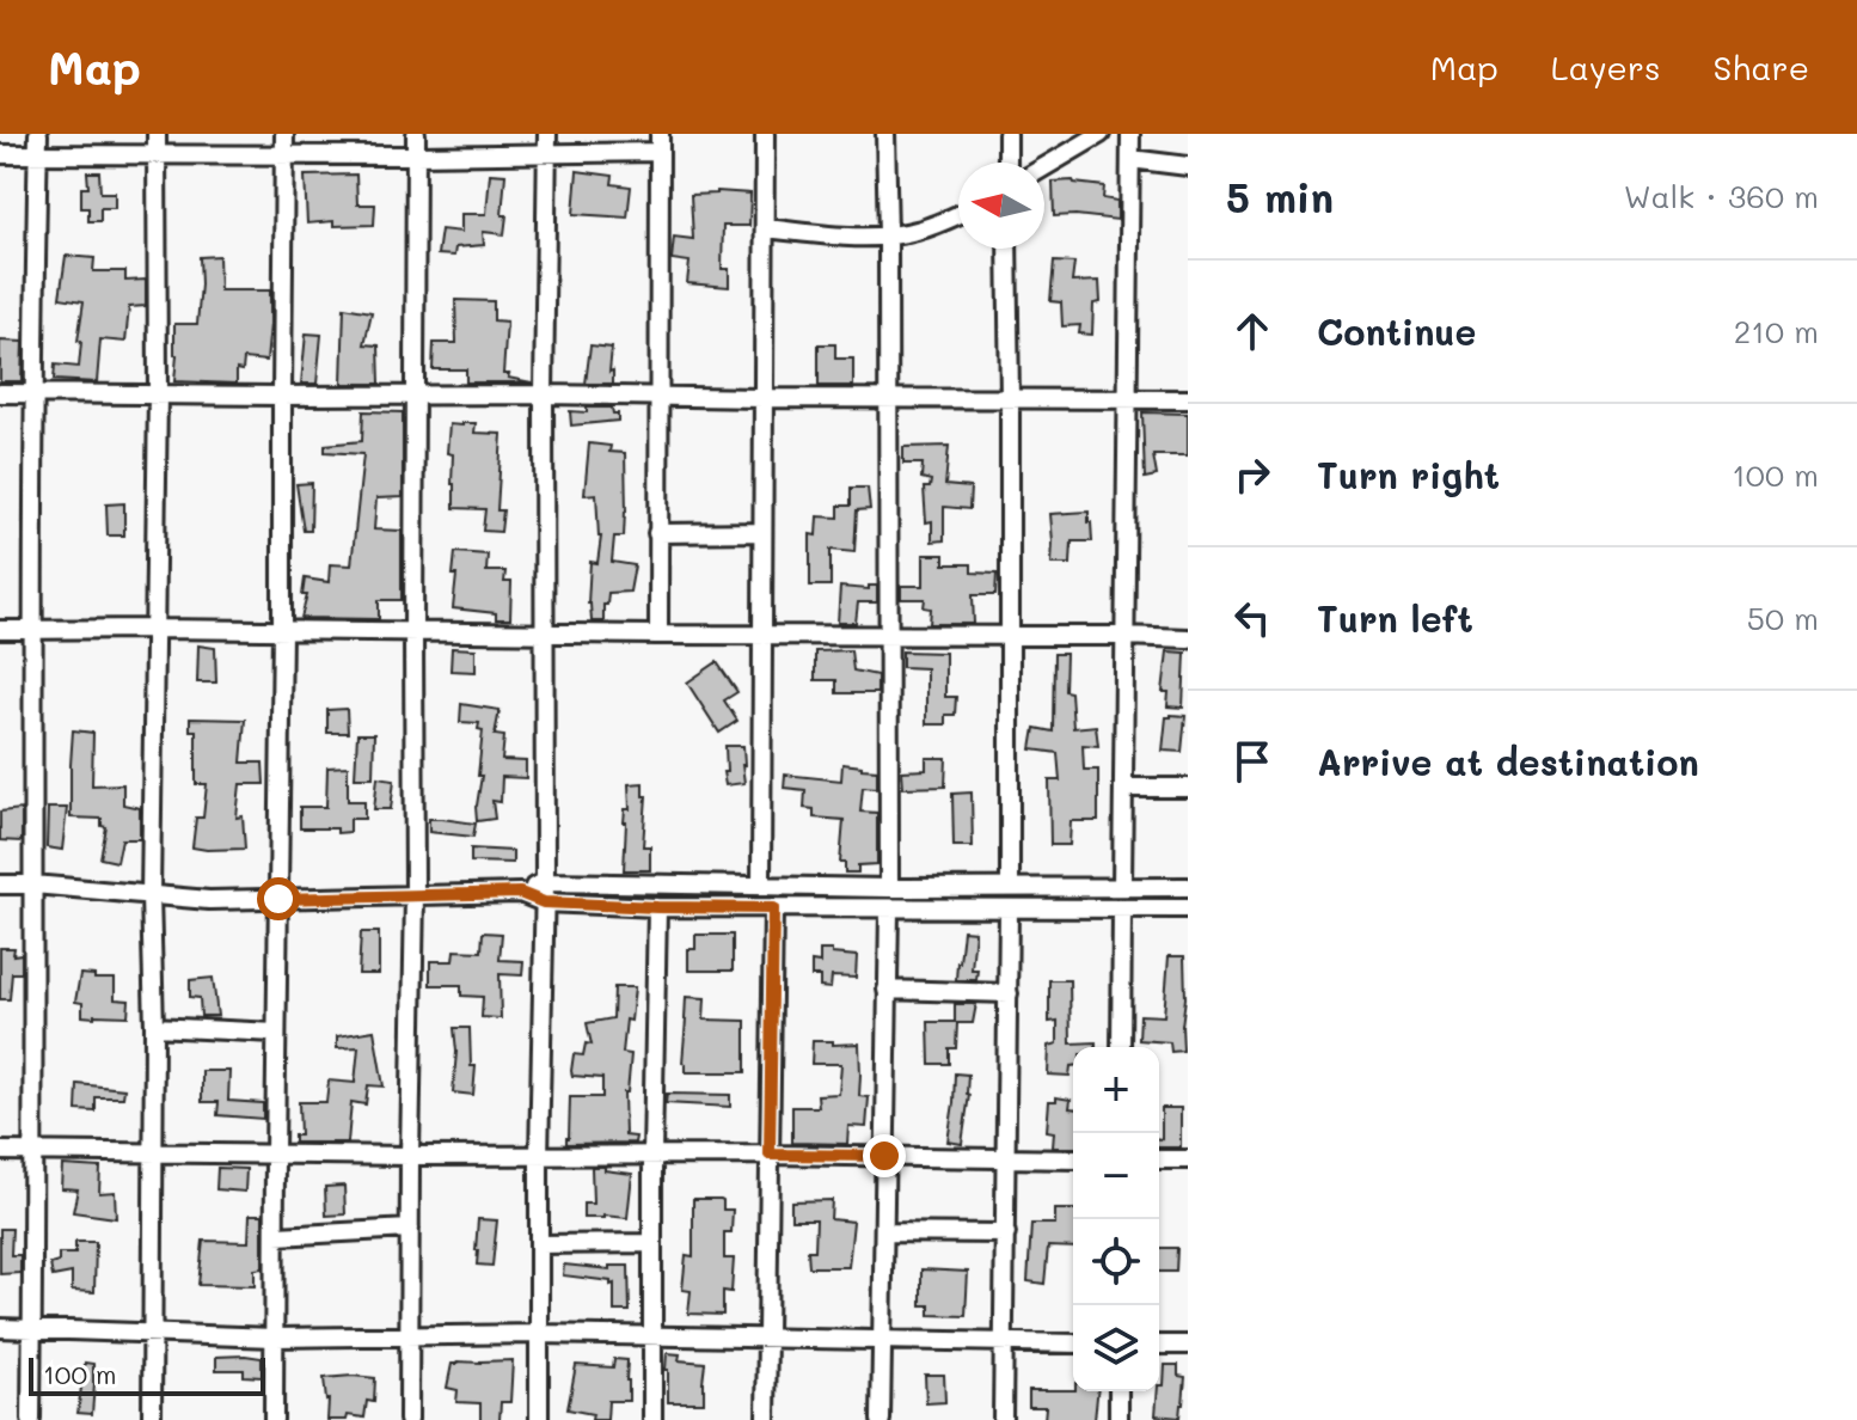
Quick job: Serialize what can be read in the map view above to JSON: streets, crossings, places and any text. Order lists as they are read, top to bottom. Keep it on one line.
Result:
{"scale_bar":"100 m","north":"left","page":{"header":"Map","nav":["Map","Layers","Share"],"heading":["5 min","Walk · 360 m"],"list":[["Continue","210 m"],["Turn right","100 m"],["Turn left","50 m"],"Arrive at destination"],"map_buttons":["+","−"],"scale":"100 m"}}
